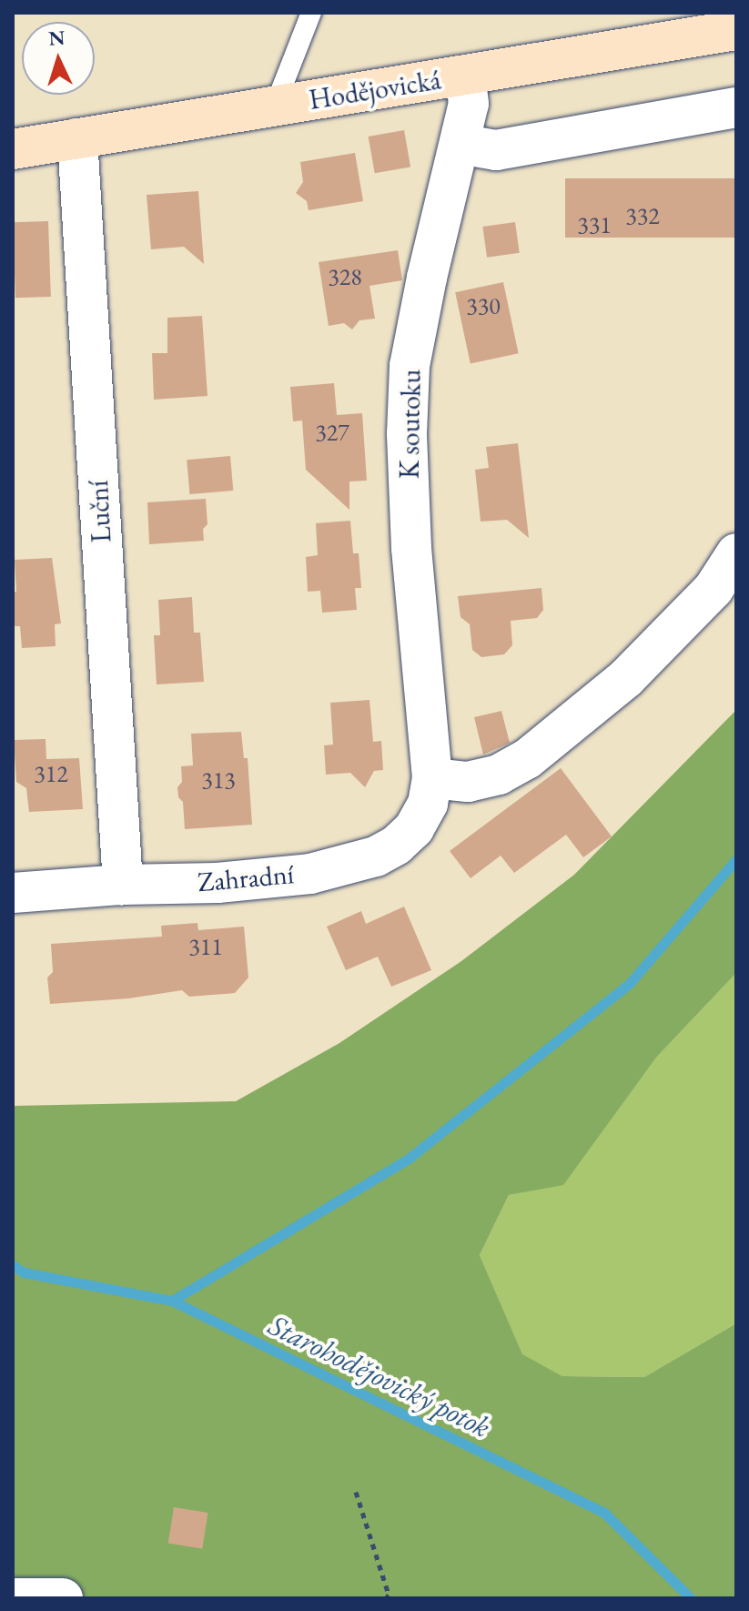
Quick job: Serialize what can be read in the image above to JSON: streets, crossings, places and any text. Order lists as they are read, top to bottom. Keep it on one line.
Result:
{"streets":{"street":["Hodějovická","K soutoku","Luční","Zahradní"]},"crossings":[["Hodějovická","K soutoku"],["Hodějovická","Luční"],["K soutoku","Zahradní"],["Luční","Zahradní"]],"water":["Starohodějovický potok"],"house_numbers":["332","331","328","330","327","312","313","311"],"north":"top"}
